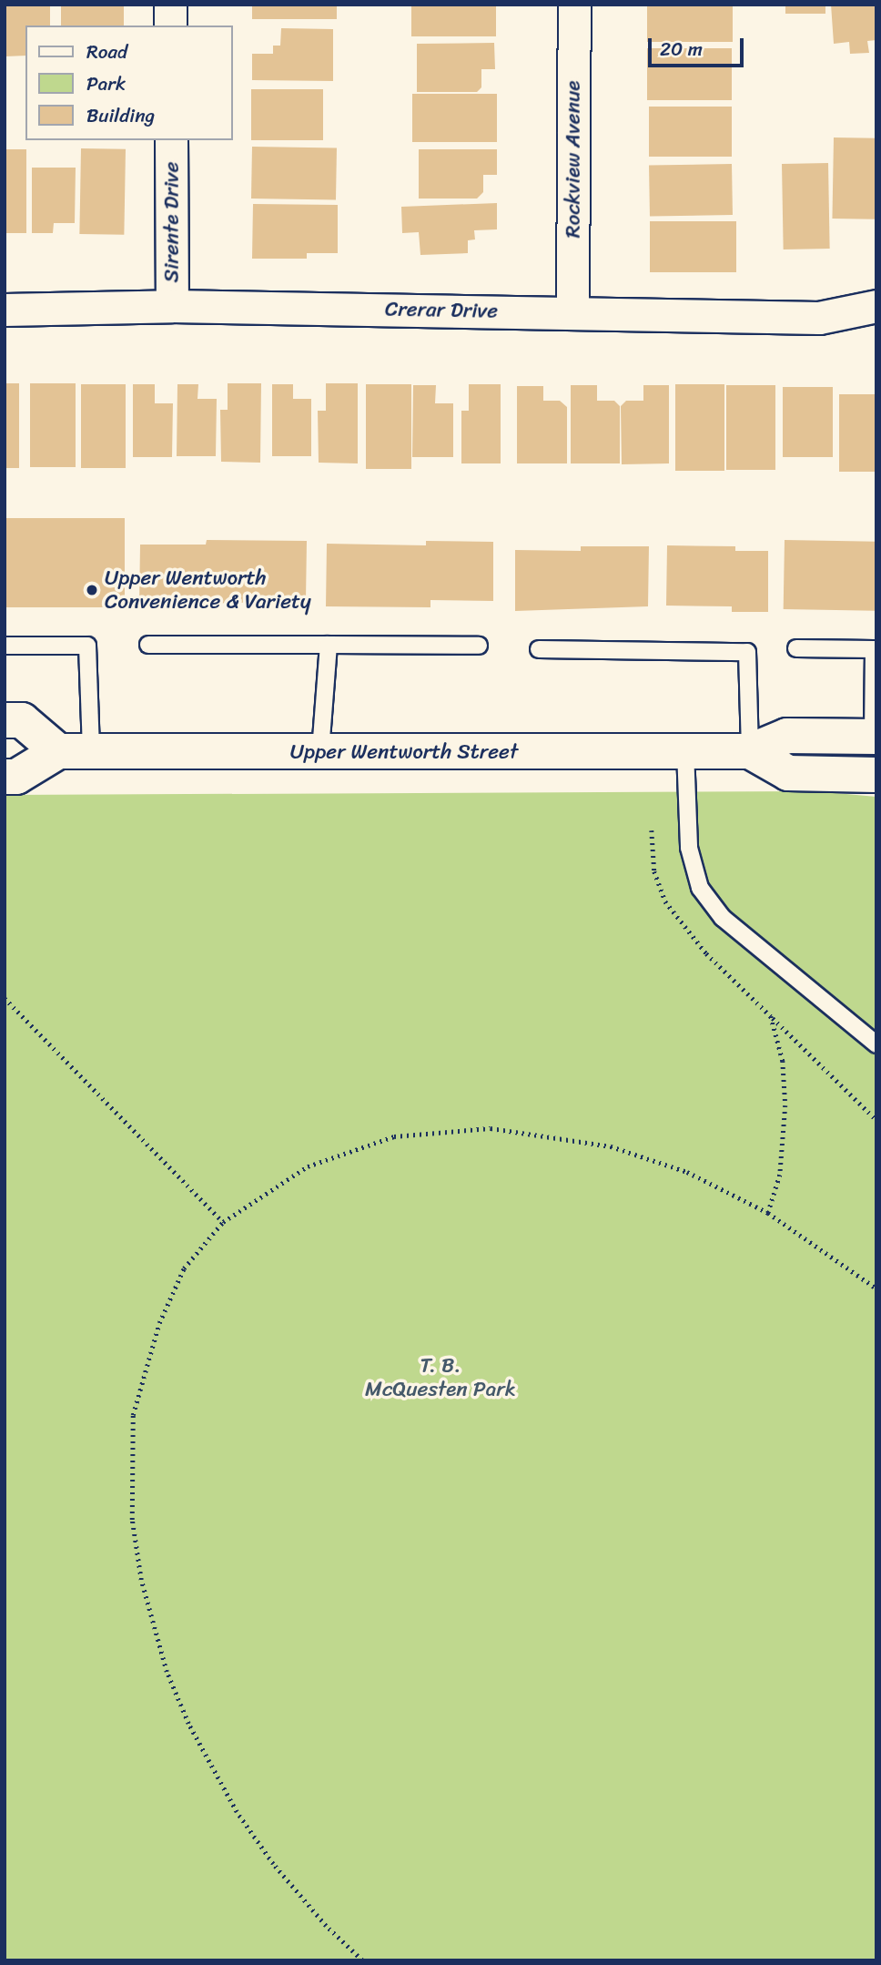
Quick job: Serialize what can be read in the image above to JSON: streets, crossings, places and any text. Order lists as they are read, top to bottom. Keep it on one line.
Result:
{"streets":{"main road":["Upper Wentworth Street"],"street":["Rockview Avenue","Sirente Drive","Crerar Drive"]},"crossings":[["Rockview Avenue","Crerar Drive"],["Sirente Drive","Crerar Drive"]],"parks":["T. B. McQuesten Park"],"places":["Upper Wentworth Convenience & Variety"],"legend":["Road","Park","Building"],"scale_bar":"20 m"}
